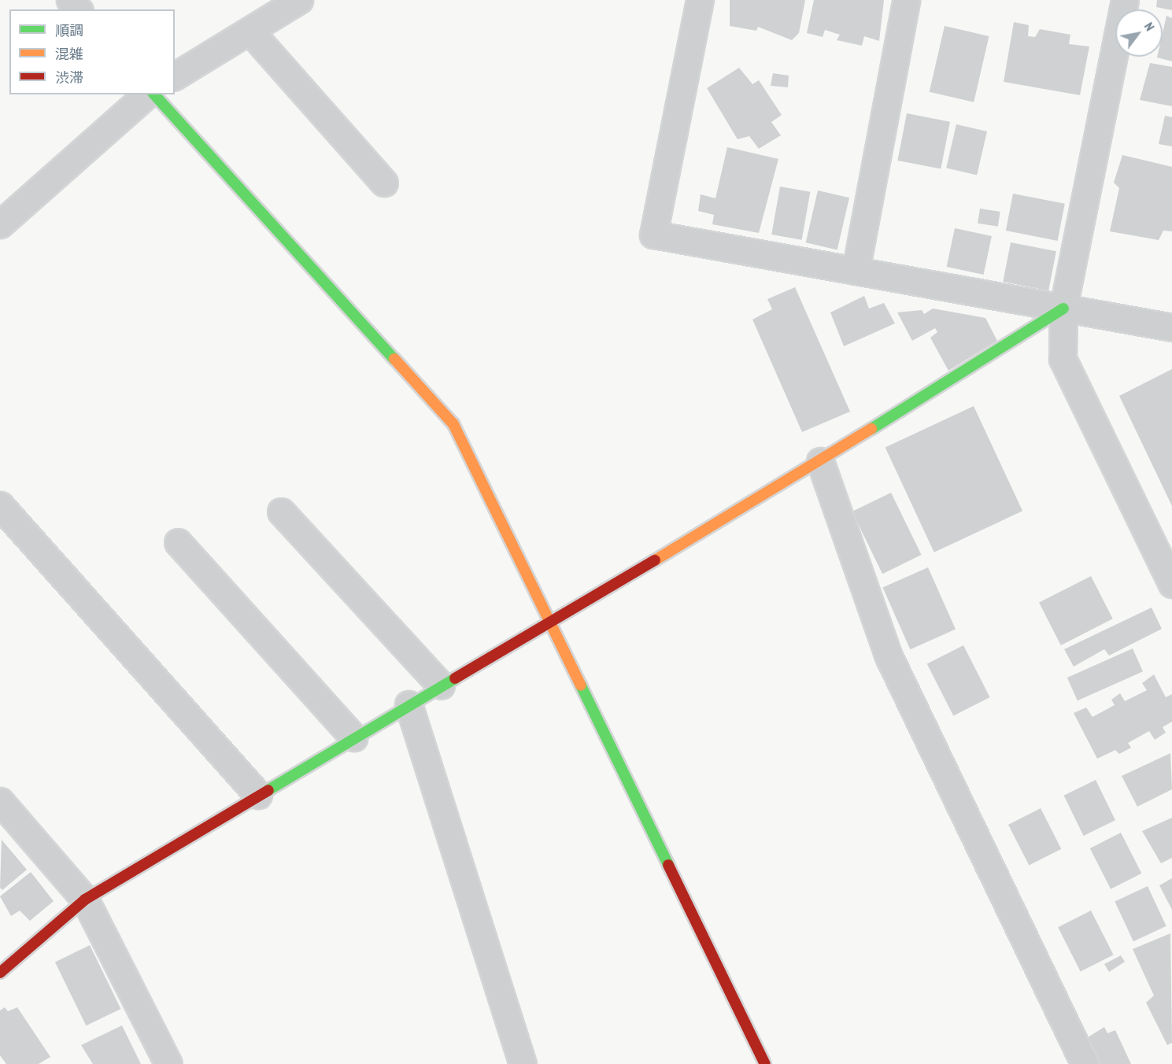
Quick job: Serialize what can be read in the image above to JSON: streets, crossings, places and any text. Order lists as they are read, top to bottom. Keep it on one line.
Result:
{"legend":["順調","混雑","渋滞"],"north":"top right"}
